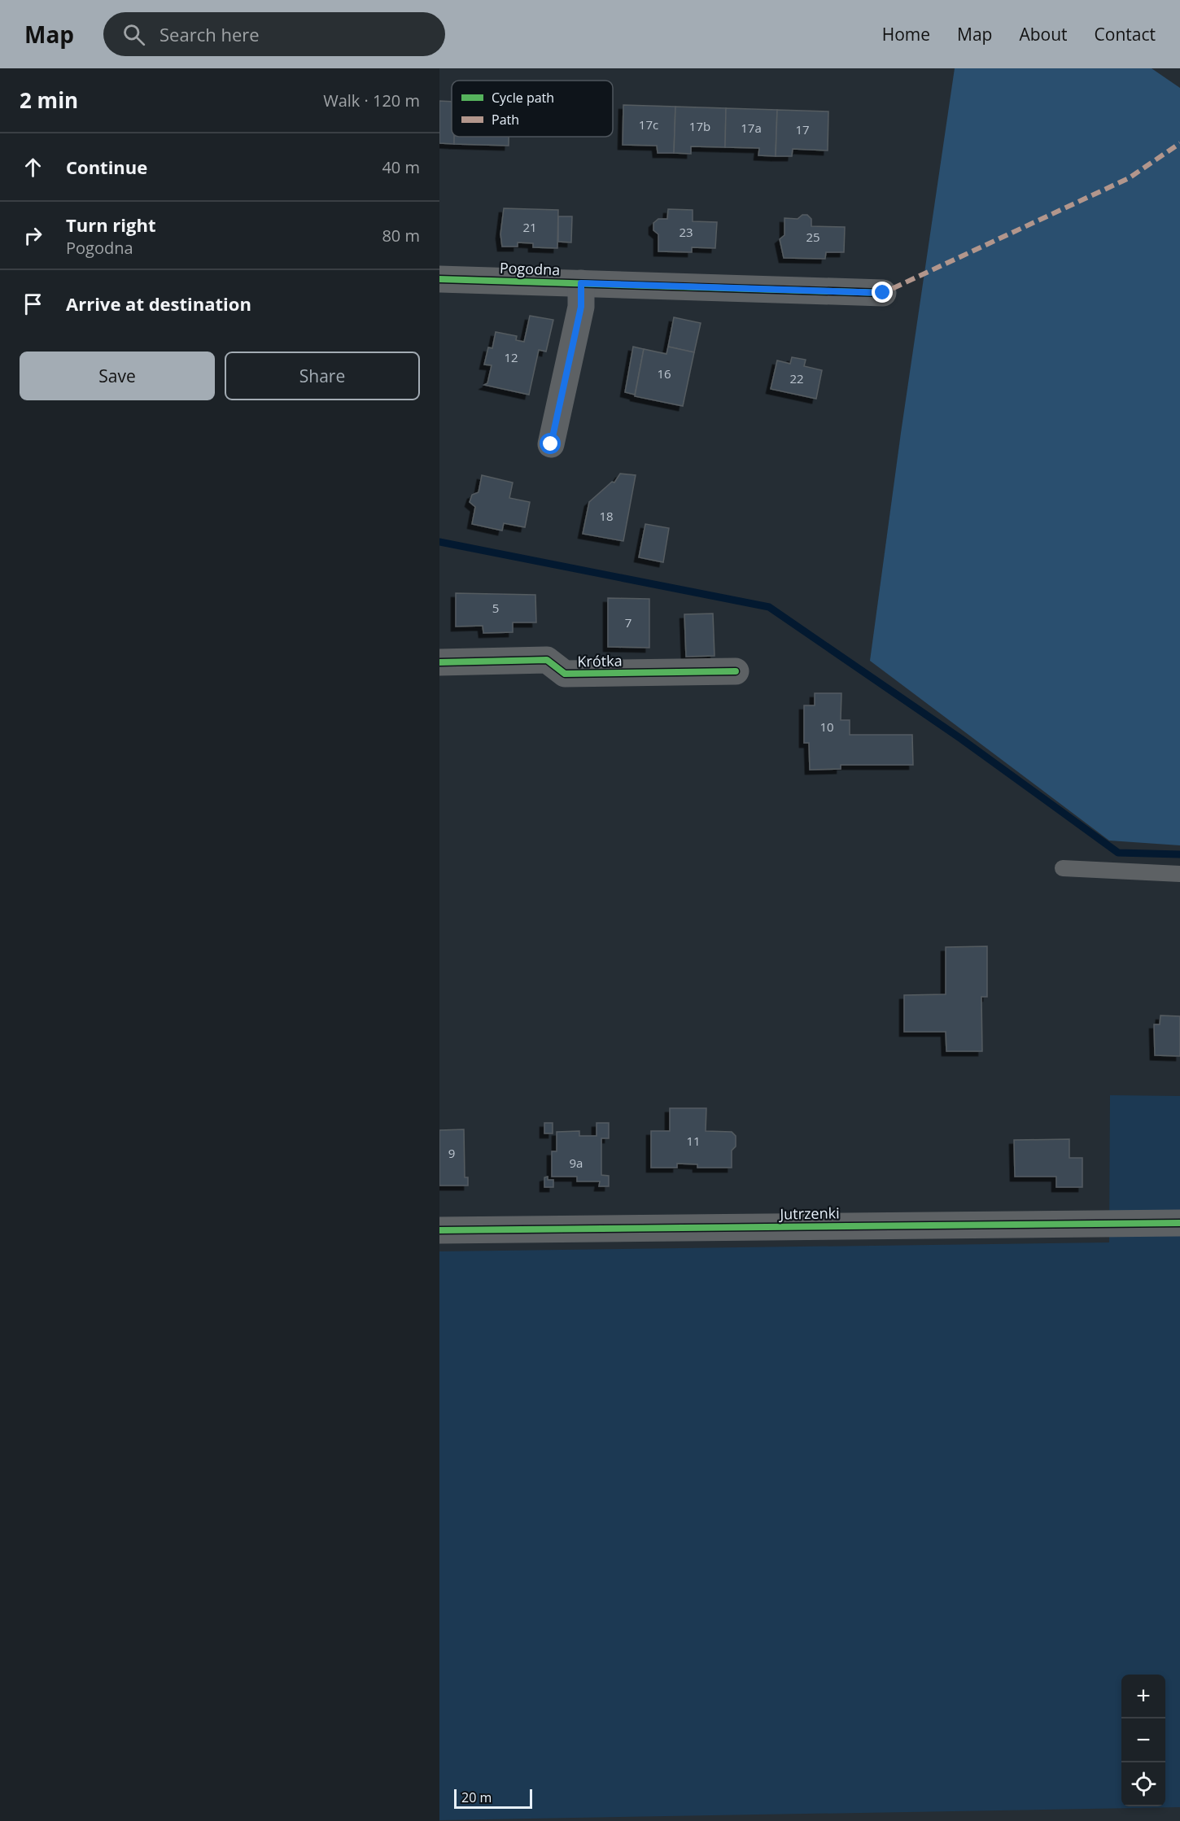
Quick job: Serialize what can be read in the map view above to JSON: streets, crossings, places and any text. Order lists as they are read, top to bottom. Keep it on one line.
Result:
{"streets":{"street":["Pogodna","Krótka","Jutrzenki"]},"house_numbers":["17c","17b","17a","17","21","23","25","12","16","22","18","5","7","10","11","9","9a"],"legend":["Cycle path","Path"],"scale_bar":"20 m","page":{"header":"Map","search":"Search here","nav":["Home","Map","About","Contact"],"heading":["2 min","Walk · 120 m"],"list":[["Continue","40 m"],["Turn right","Pogodna","80 m"],"Arrive at destination"],"buttons":["Save","Share"],"map_buttons":["+","−"],"scale":"20 m"}}
